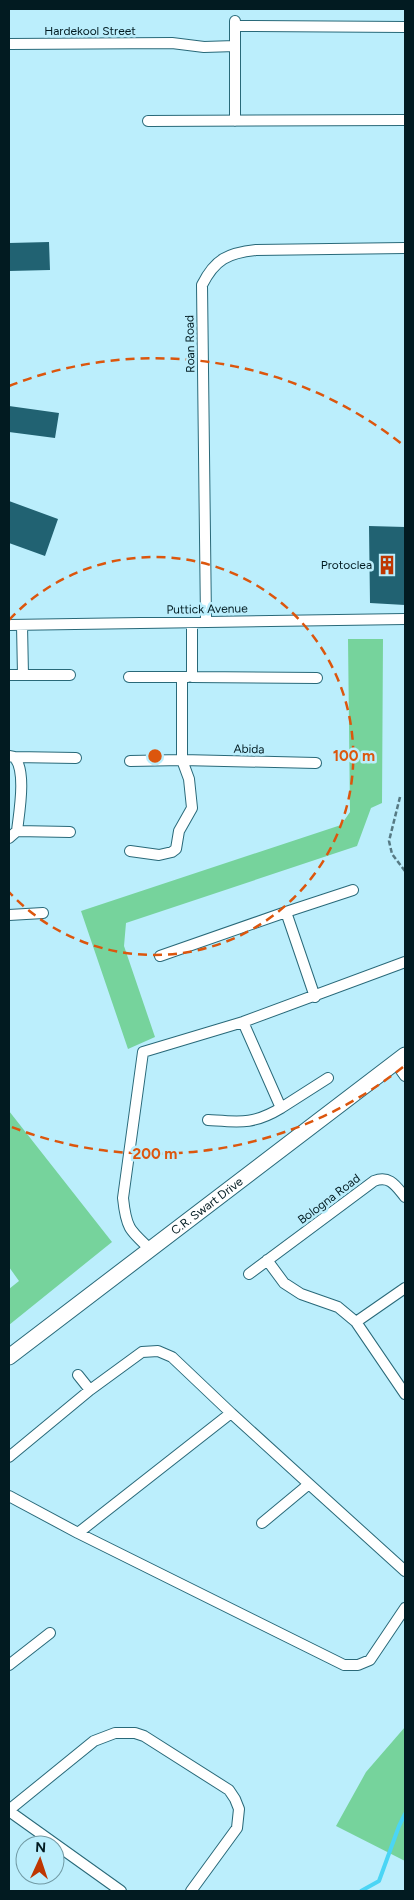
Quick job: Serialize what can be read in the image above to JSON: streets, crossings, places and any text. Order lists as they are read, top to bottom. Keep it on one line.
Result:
{"streets":{"street":["Hardekool Street","Roan Road","Puttick Avenue","Abida","Bologna Road","C.R. Swart Drive"]},"crossings":[["Roan Road","Puttick Avenue"]],"places":{"building":["Protoclea"]},"north":"top","rings":["100 m","200 m"]}
